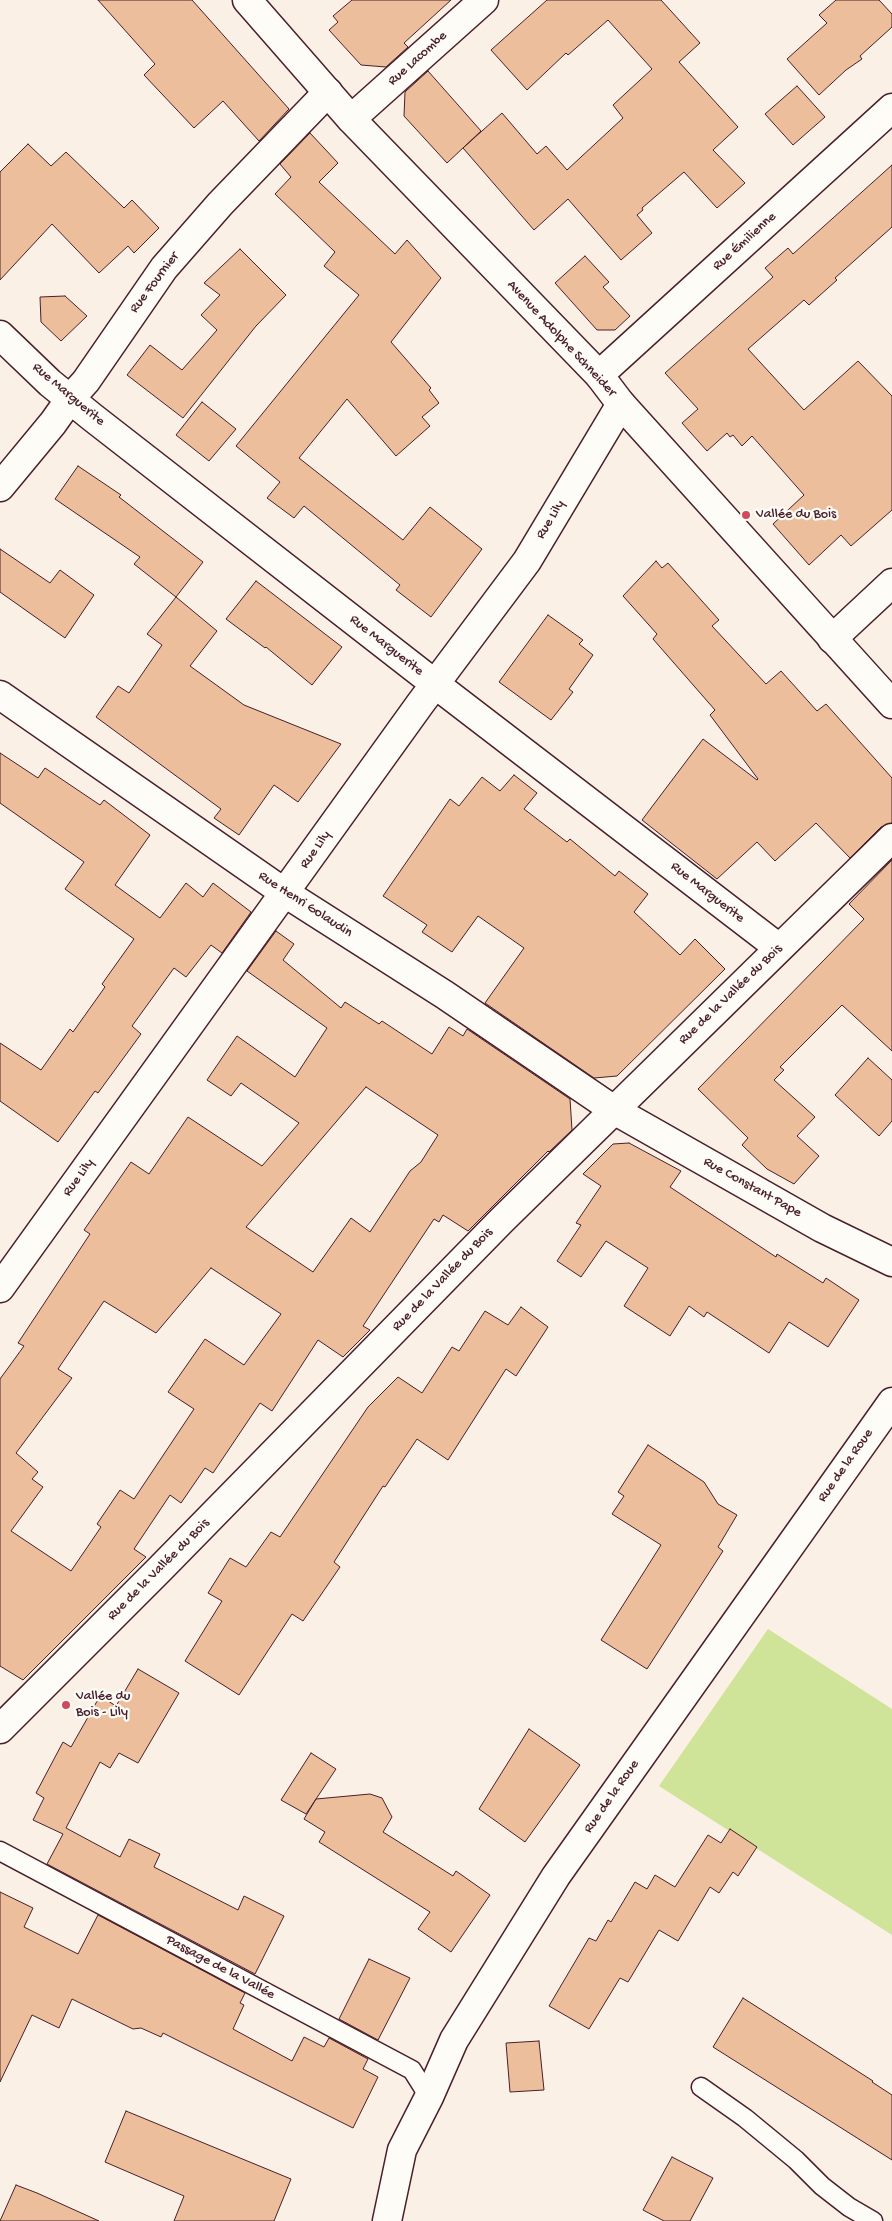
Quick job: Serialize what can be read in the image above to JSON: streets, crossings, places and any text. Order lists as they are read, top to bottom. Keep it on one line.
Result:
{"streets":{"street":["Rue Lacombe","Rue Émilienne","Rue Fournier","Avenue Adolphe Schneider","Rue Marguerite","Rue Lily","Rue Henri Golaudin","Rue de la Vallée du Bois","Rue Constant Pape","Rue de la Roue"],"lane":["Passage de la Vallée"]},"crossings":[["Rue Lacombe","Avenue Adolphe Schneider"],["Rue Émilienne","Avenue Adolphe Schneider"],["Rue Fournier","Avenue Adolphe Schneider"],["Rue Fournier","Rue Marguerite"],["Avenue Adolphe Schneider","Rue Lily"],["Rue Marguerite","Rue Lily"],["Rue Marguerite","Rue de la Vallée du Bois"],["Rue Lily","Rue Henri Golaudin"],["Rue Henri Golaudin","Rue de la Vallée du Bois"],["Rue Henri Golaudin","Rue Constant Pape"],["Rue de la Vallée du Bois","Rue Constant Pape"],["Rue de la Roue","Passage de la Vallée"]],"places":["Vallée du Bois","Vallée du Bois - Lily"]}
